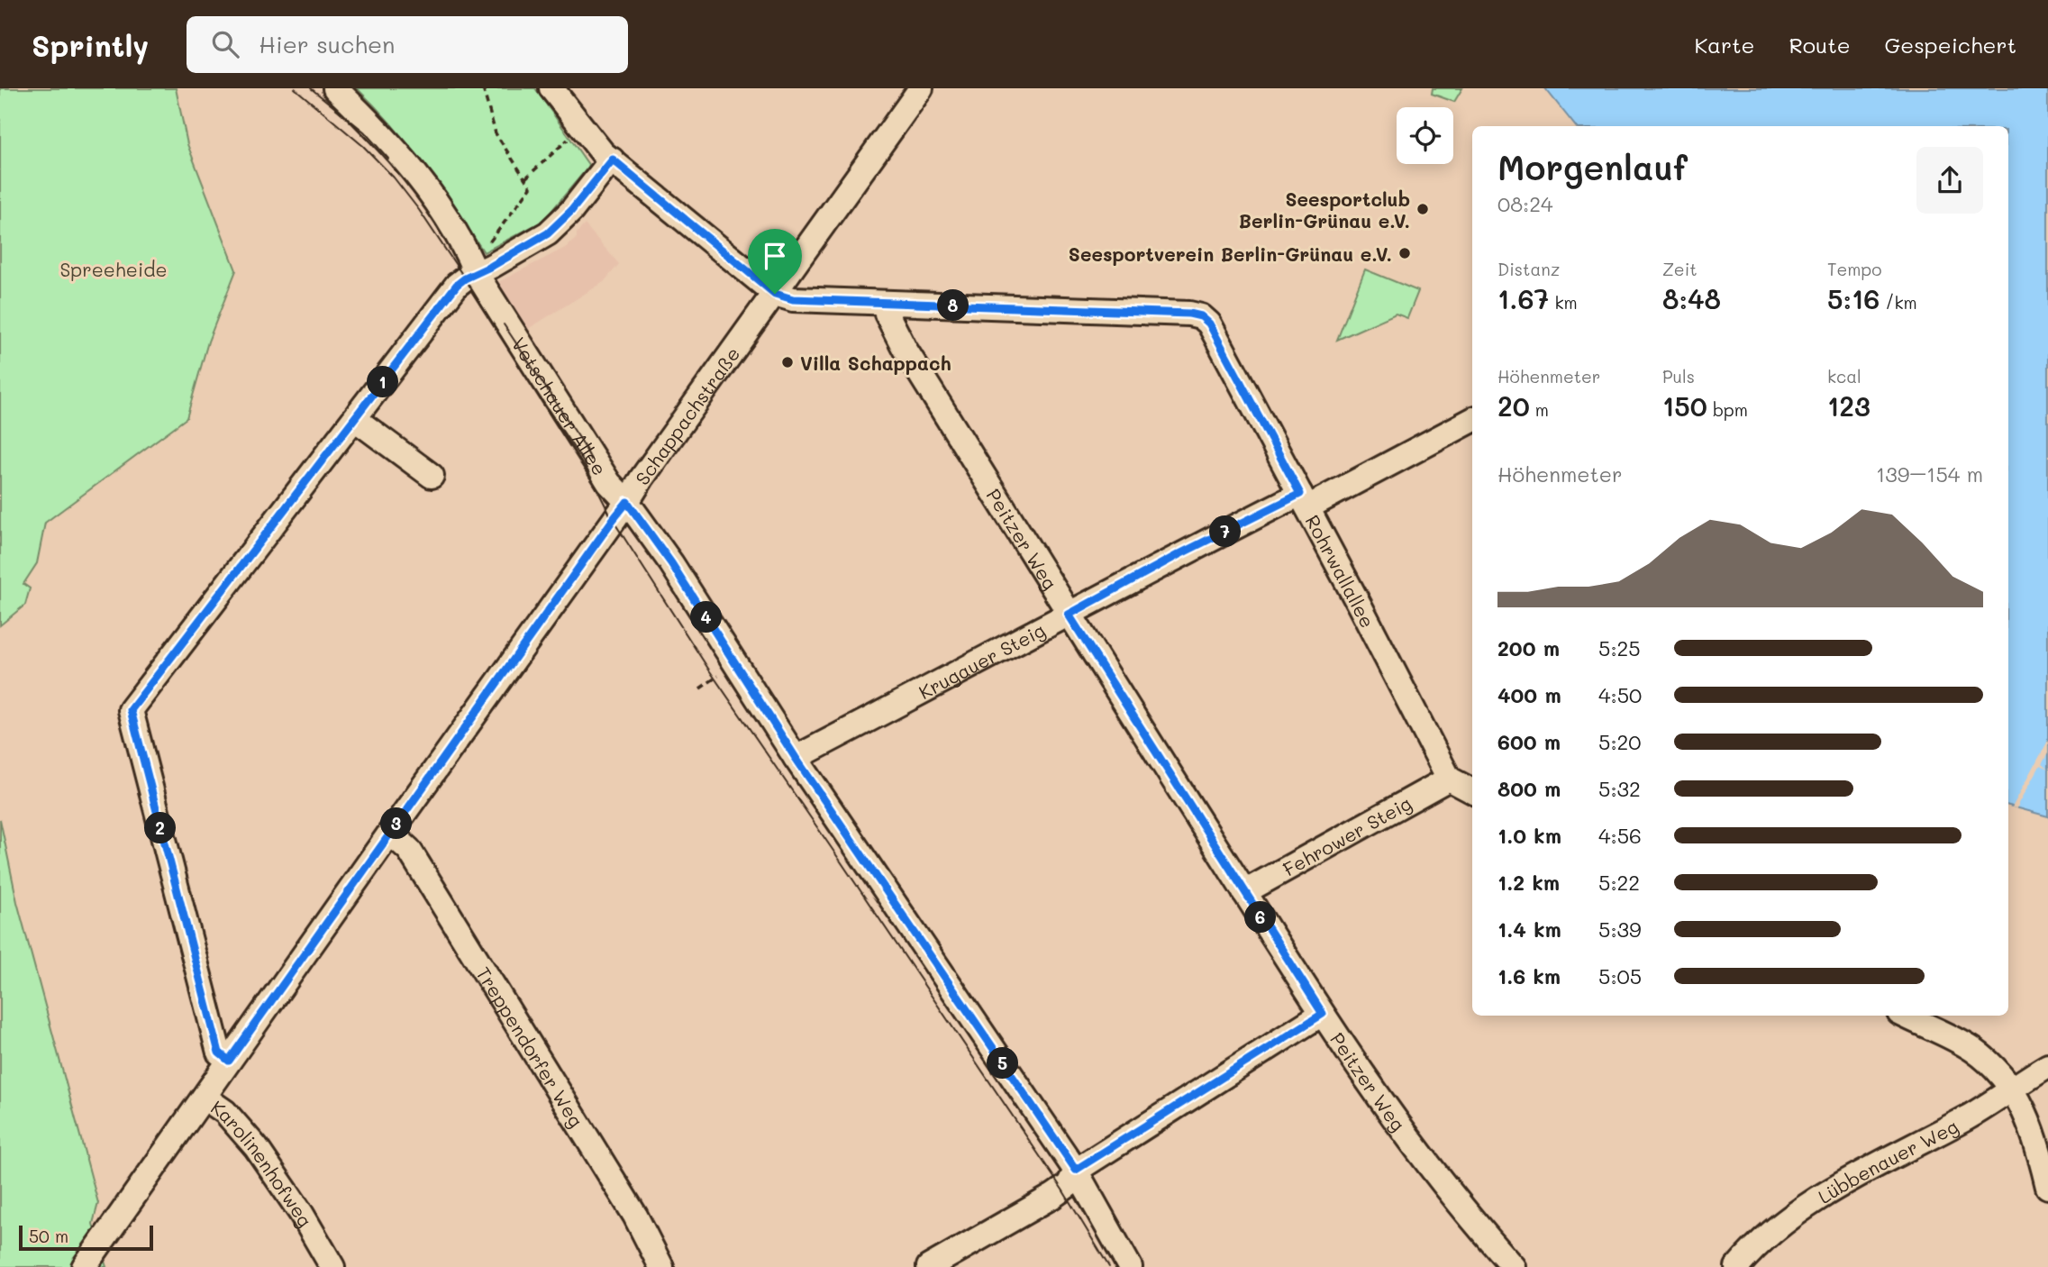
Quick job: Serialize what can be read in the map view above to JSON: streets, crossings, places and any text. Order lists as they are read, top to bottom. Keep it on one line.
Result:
{"streets":{"street":["Vetschauer Allee","Schappachstraße","Peitzer Weg","Rohrwallallee","Krugauer Steig","Fehrower Steig","Treppendorfer Weg","Lübbenauer Weg","Karolinenhofweg"]},"crossings":[["Vetschauer Allee","Schappachstraße"],["Vetschauer Allee","Krugauer Steig"],["Schappachstraße","Rohrwallallee"],["Schappachstraße","Treppendorfer Weg"],["Schappachstraße","Karolinenhofweg"],["Peitzer Weg","Rohrwallallee"],["Peitzer Weg","Krugauer Steig"],["Peitzer Weg","Fehrower Steig"],["Rohrwallallee","Krugauer Steig"],["Rohrwallallee","Fehrower Steig"]],"parks":["Spreeheide"],"places":["Seesportclub Berlin-Grünau e.V.","Seesportverein Berlin-Grünau e.V.","Villa Schappach"],"scale_bar":"50 m","page":{"header":"Sprintly","search":"Hier suchen","nav":["Karte","Route","Gespeichert"],"heading":["Morgenlauf","08:24"],"stats":[["Distanz","1.67 km"],["Zeit","8:48"],["Tempo","5:16 /km"],["Höhenmeter","20 m"],["Puls","150 bpm"],["kcal","123"]],"pins":["8","1","7","4","3","2","6","5"],"chart":["Höhenmeter","139–154 m"],"list":[{"name":"200 m","note":"5:25"},{"name":"400 m","note":"4:50"},{"name":"600 m","note":"5:20"},{"name":"800 m","note":"5:32"},{"name":"1.0 km","note":"4:56"},{"name":"1.2 km","note":"5:22"},{"name":"1.4 km","note":"5:39"},{"name":"1.6 km","note":"5:05"}],"scale":"50 m"}}
